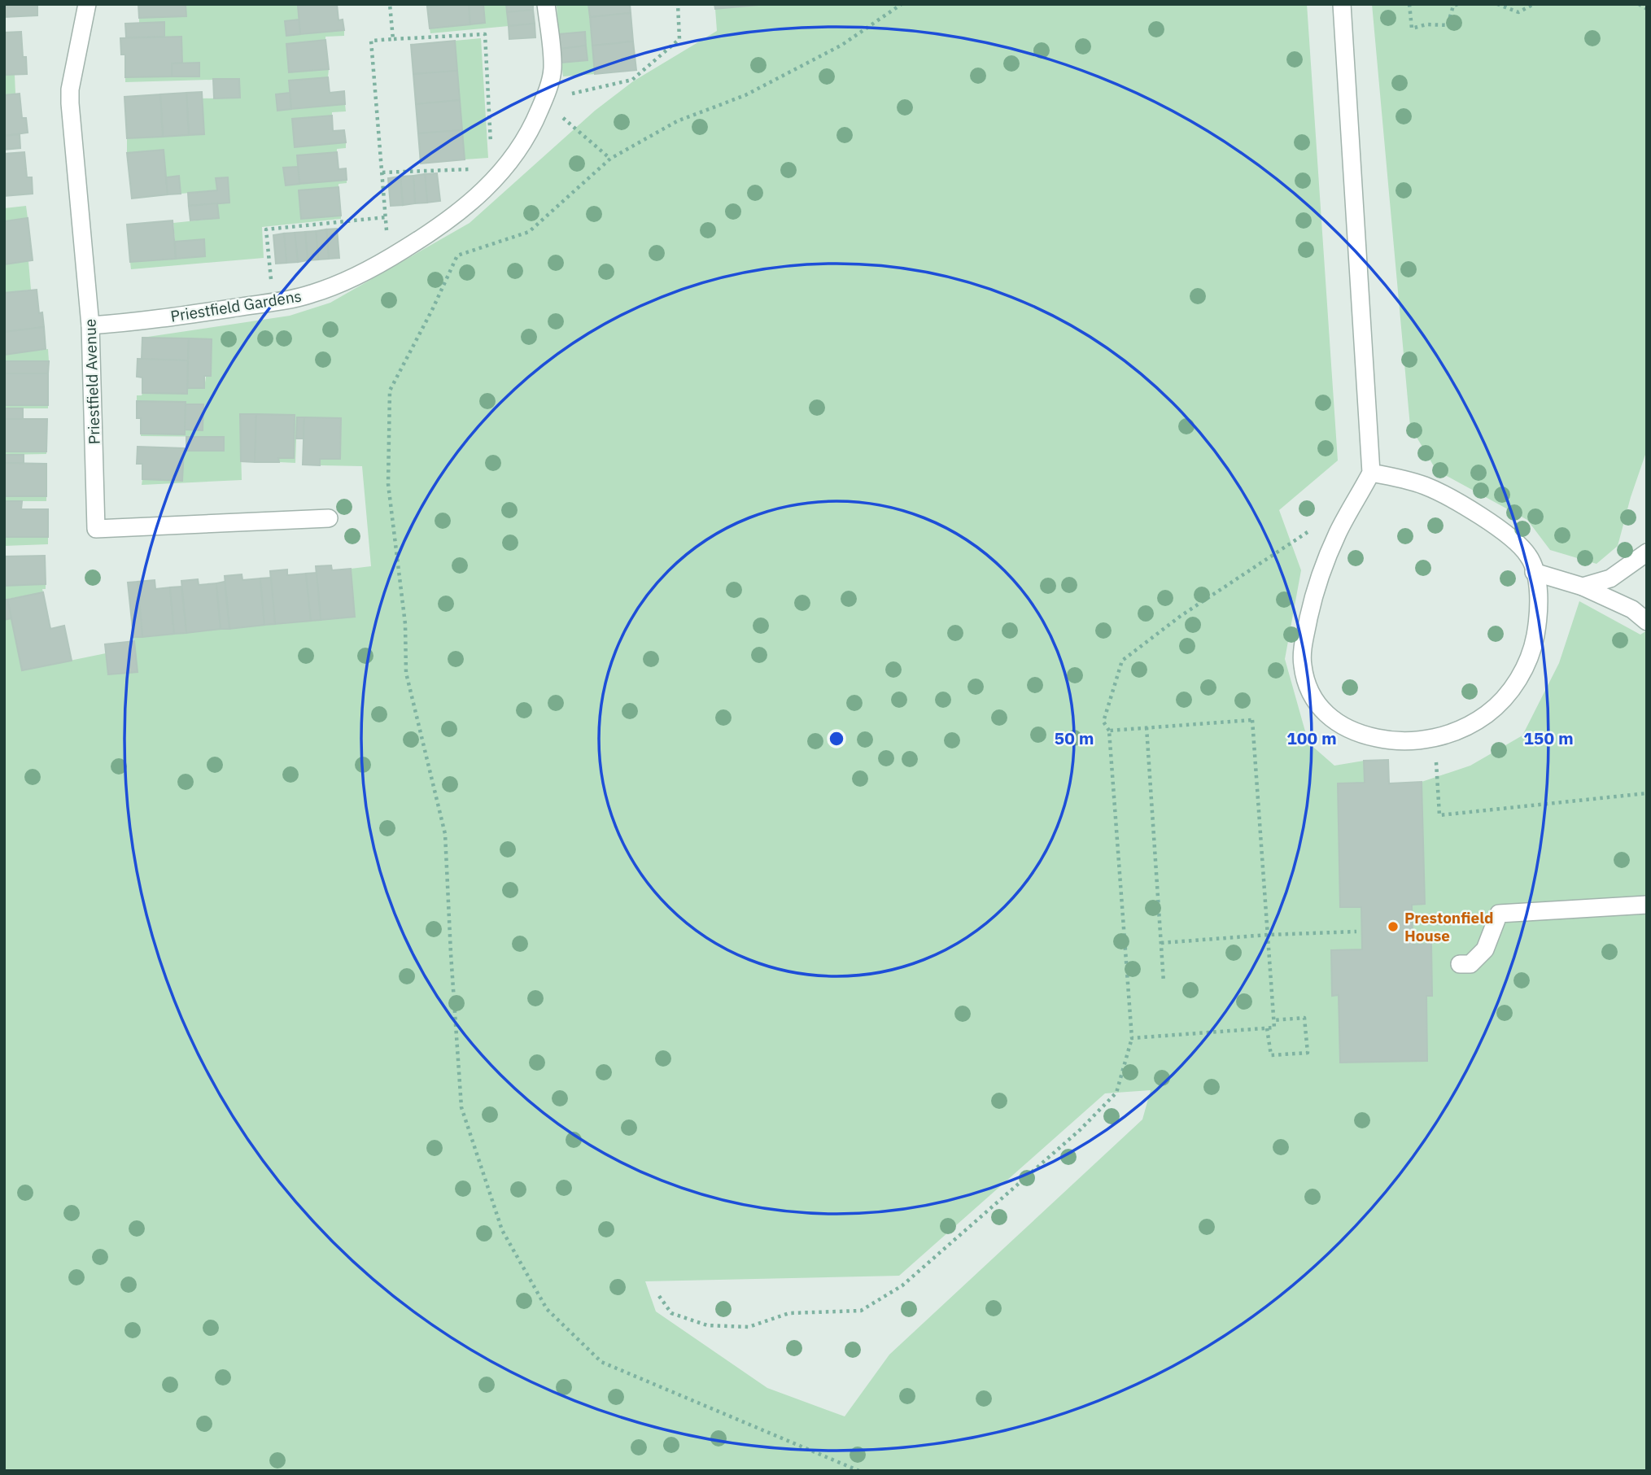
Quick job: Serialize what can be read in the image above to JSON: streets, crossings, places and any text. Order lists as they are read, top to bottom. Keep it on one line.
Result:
{"streets":{"street":["Priestfield Gardens","Priestfield Avenue"]},"crossings":[["Priestfield Gardens","Priestfield Avenue"]],"places":["Prestonfield House"],"rings":["50 m","100 m","150 m"]}
